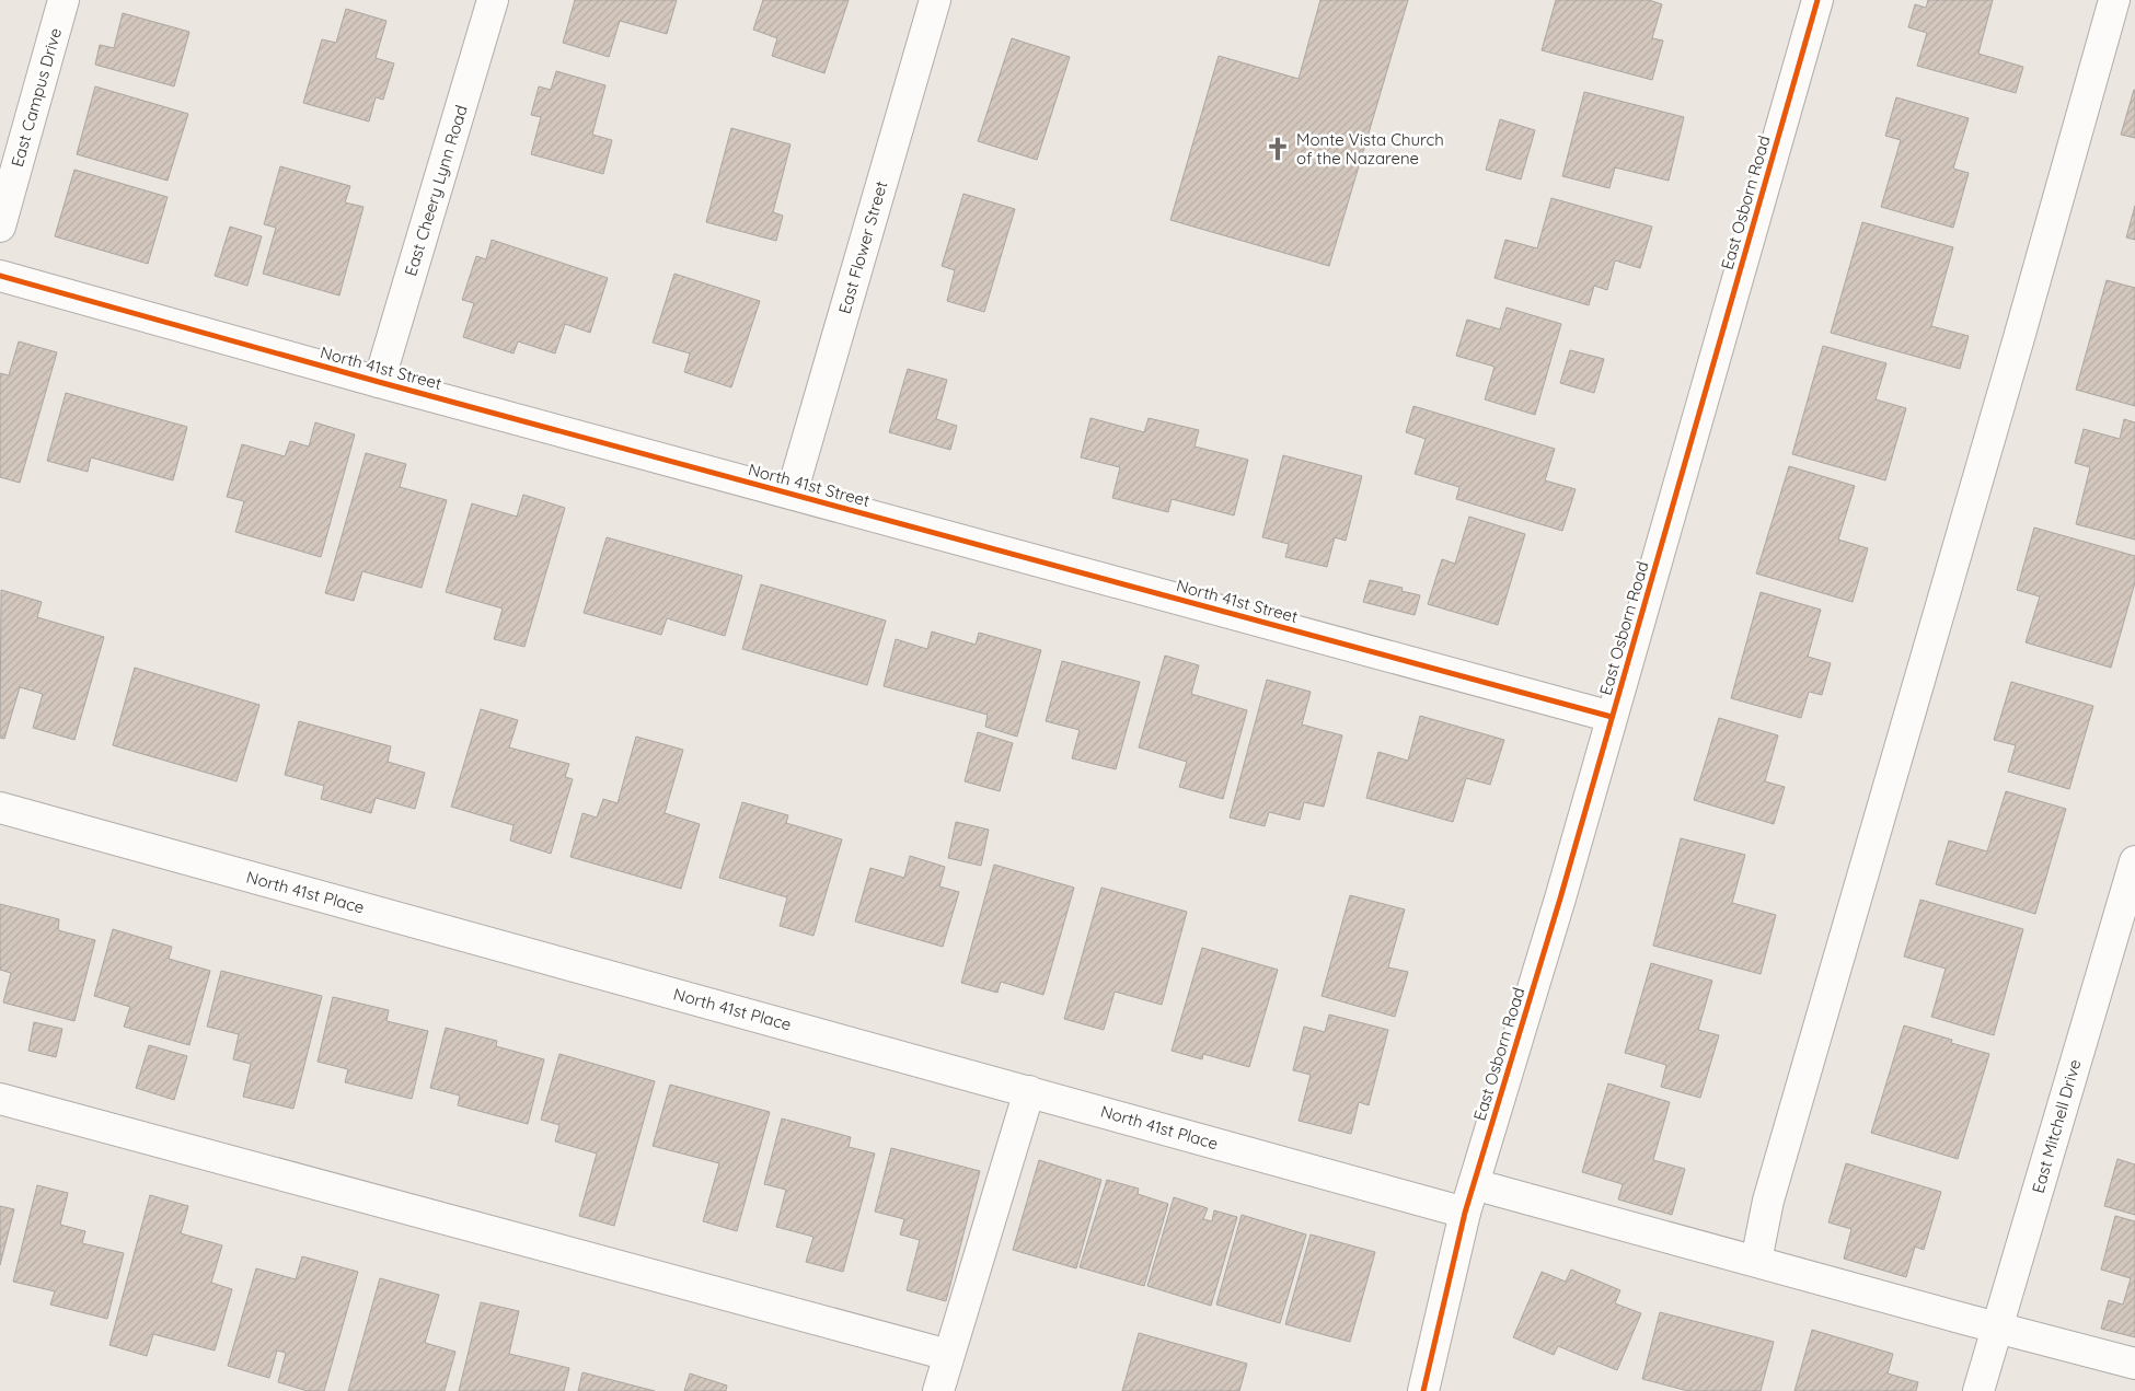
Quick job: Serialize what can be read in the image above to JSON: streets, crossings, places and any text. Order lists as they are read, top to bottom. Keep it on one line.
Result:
{"streets":{"street":["East Campus Drive","East Cheery Lynn Road","East Osborn Road","East Flower Street","North 41st Street","North 41st Place","East Mitchell Drive"]},"crossings":[["East Cheery Lynn Road","North 41st Street"],["East Osborn Road","North 41st Street"],["East Osborn Road","North 41st Place"],["East Flower Street","North 41st Street"]],"places":{"church":["Monte Vista Church of the Nazarene"]}}
